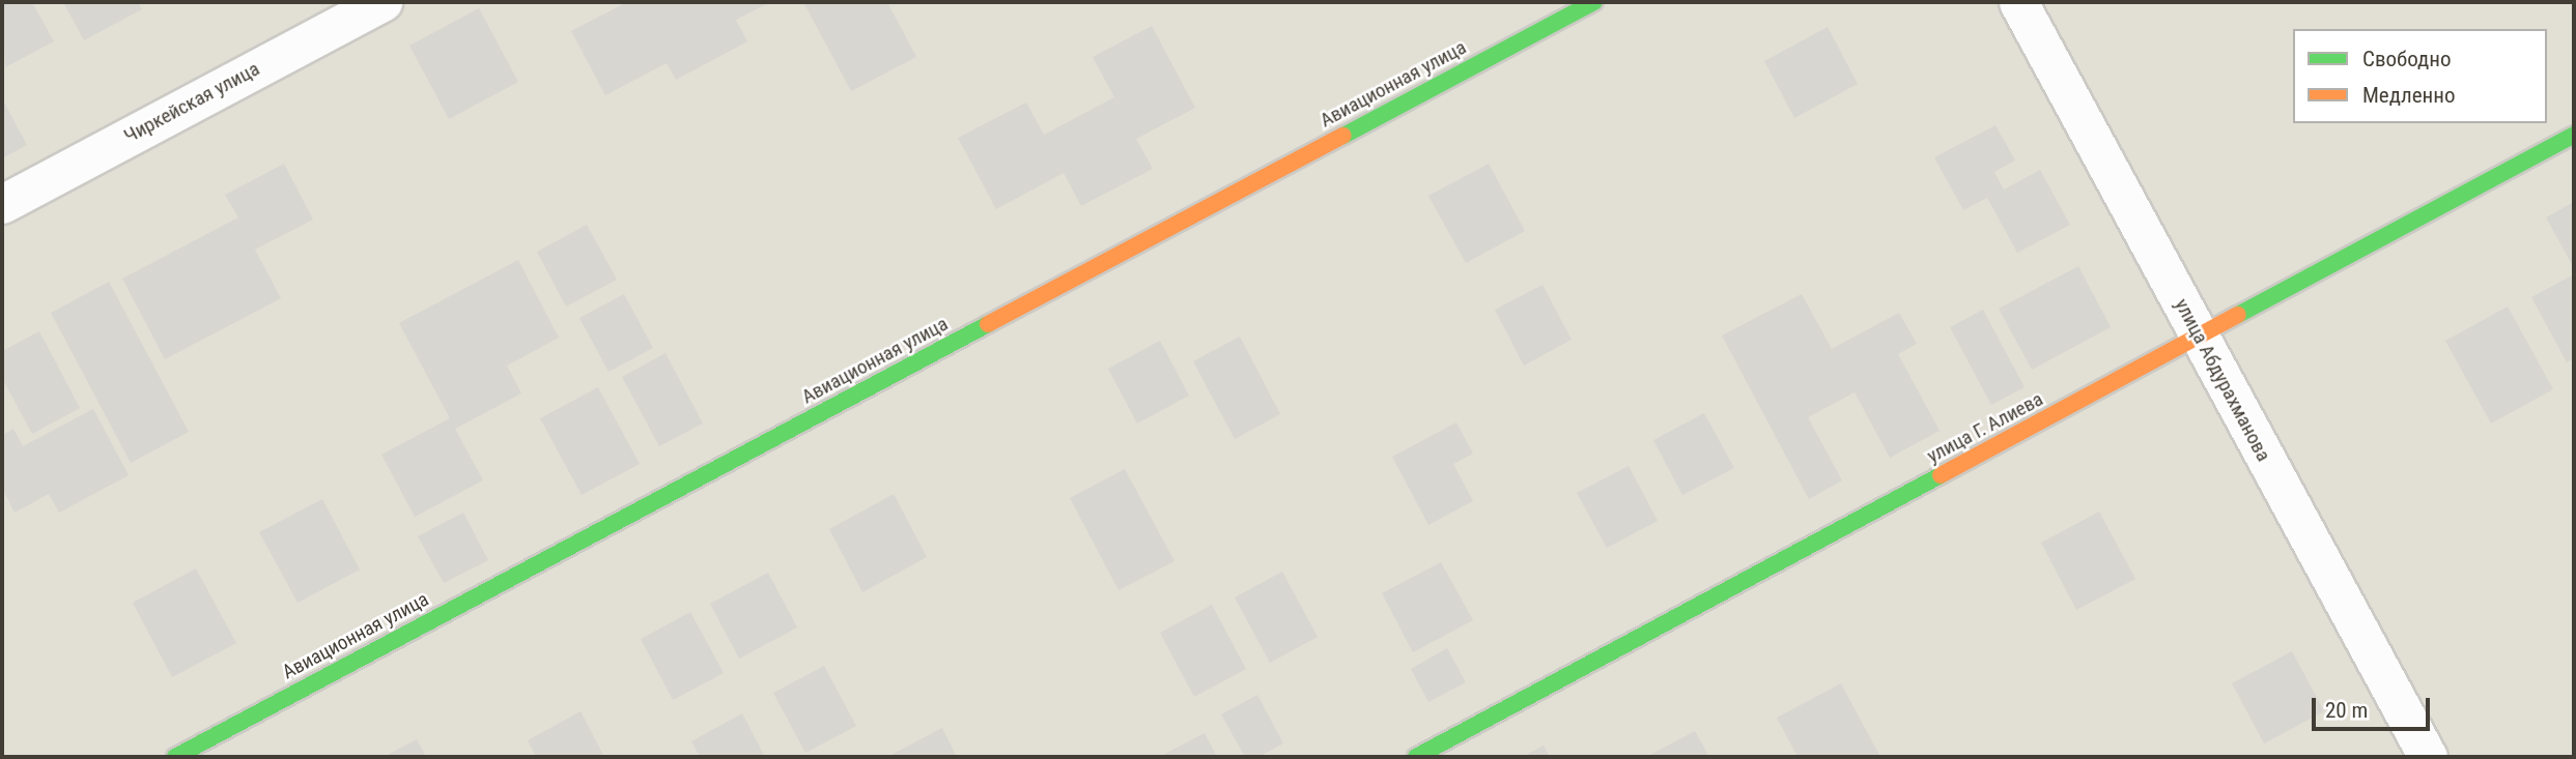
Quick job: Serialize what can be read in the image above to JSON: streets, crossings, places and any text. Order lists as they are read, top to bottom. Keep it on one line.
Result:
{"streets":{"street":["Авиационная улица","Чиркейская улица","улица Абдурахманова","улица Г. Алиева"]},"crossings":[["улица Абдурахманова","улица Г. Алиева"]],"legend":["Свободно","Медленно"],"scale_bar":"20 m"}
